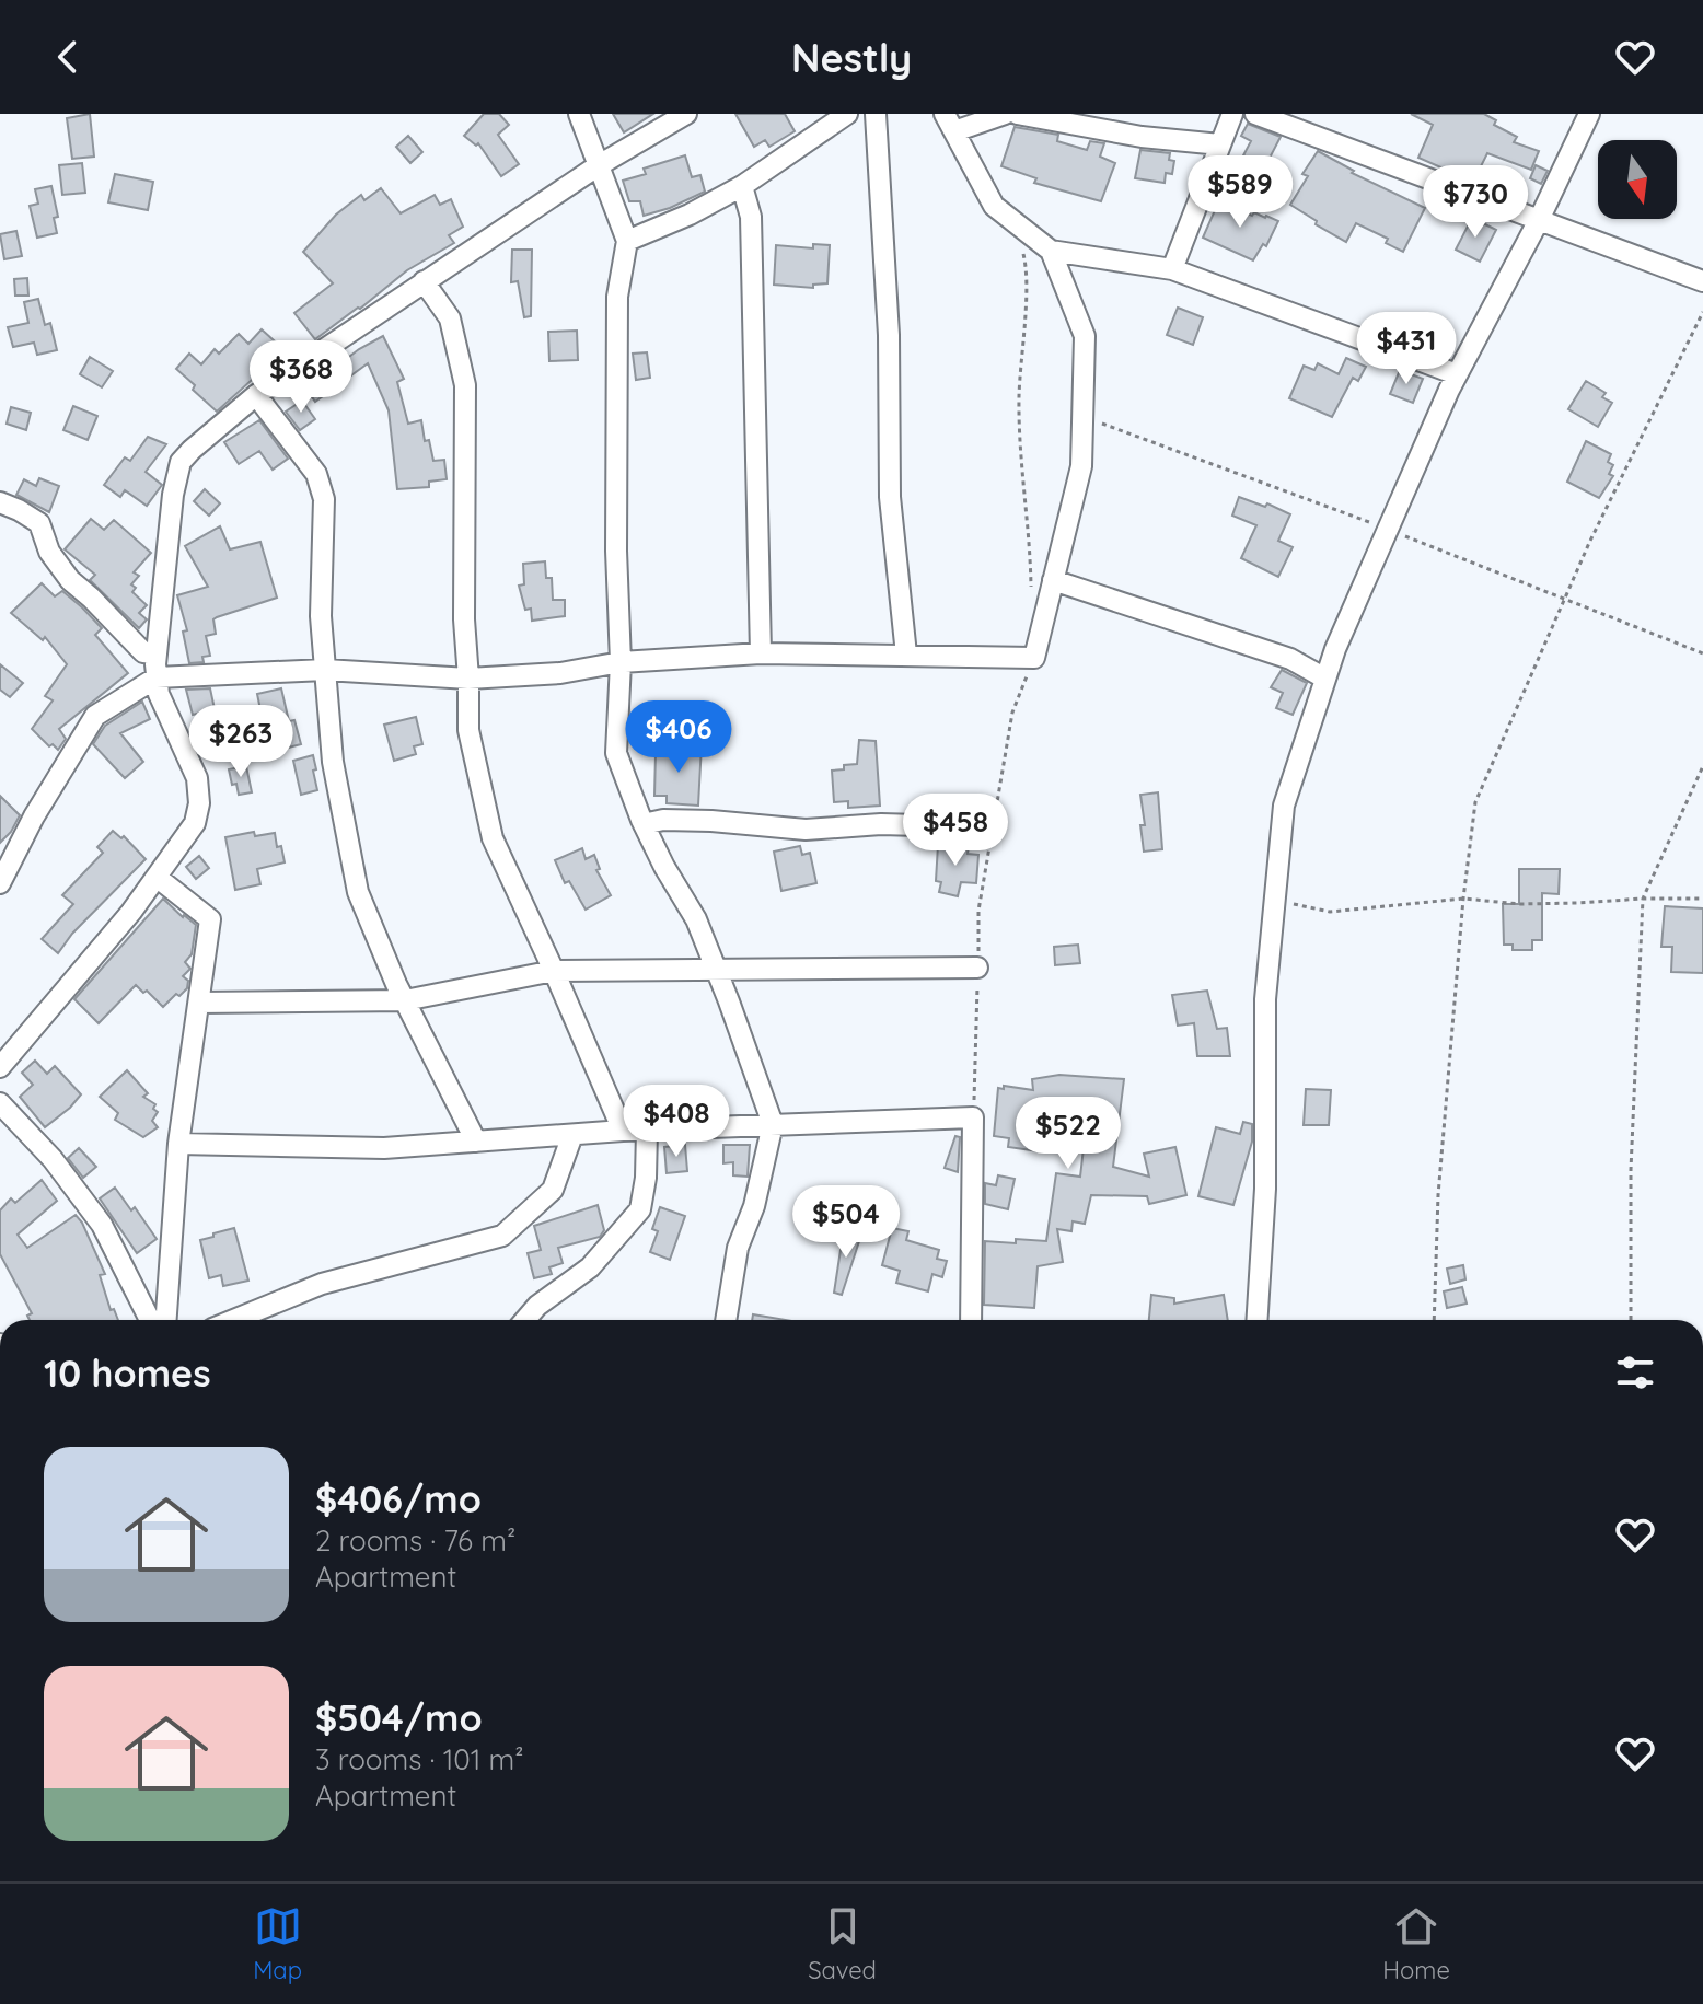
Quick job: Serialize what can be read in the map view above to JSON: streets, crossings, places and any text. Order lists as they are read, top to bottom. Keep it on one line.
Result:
{"north":"bottom","page":{"header":"Nestly","price":["$589","$730","$431","$368","$406","$263","$458","$408","$522","$504"],"heading":"10 homes","list":[{"name":"$406/mo","note":"2 rooms · 76 m² · Apartment"},{"name":"$504/mo","note":"3 rooms · 101 m² · Apartment"}],"tabs":["Map","Saved","Home"]}}
